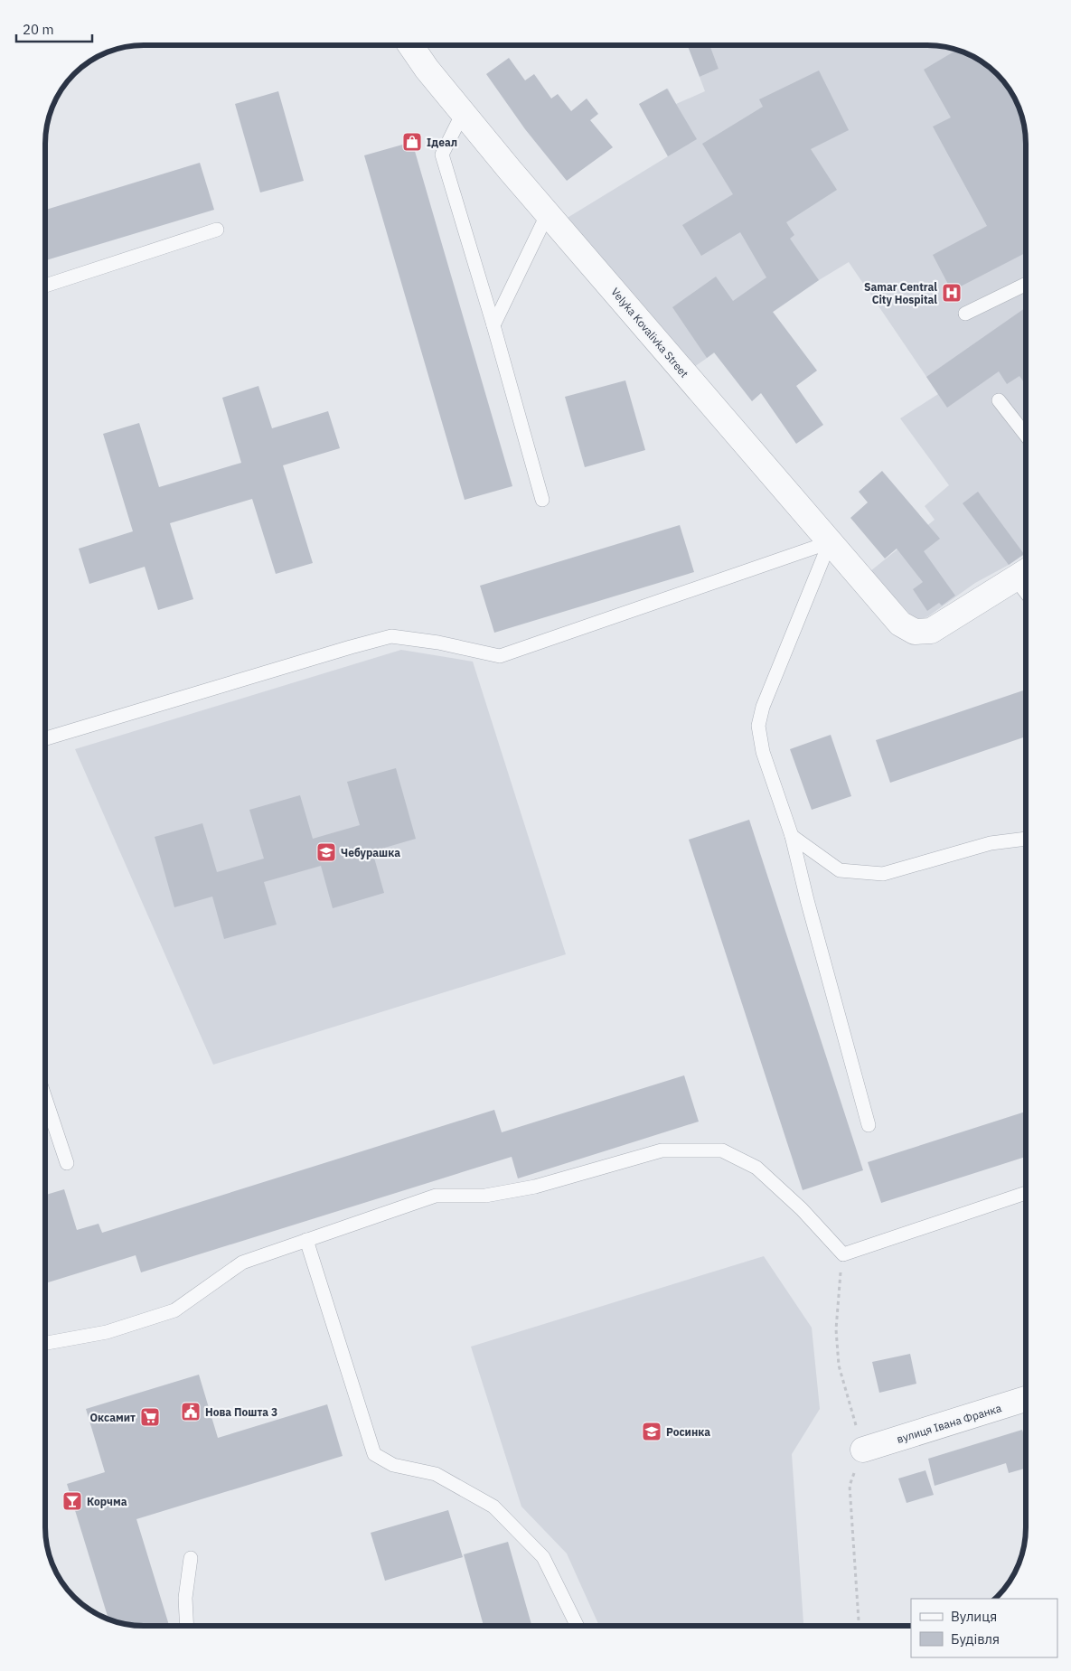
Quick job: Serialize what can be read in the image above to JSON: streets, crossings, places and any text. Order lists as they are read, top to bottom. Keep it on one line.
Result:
{"streets":{"street":["Velyka Kovalivka Street","вулиця Івана Франка"]},"places":{"shop":["Ідеал"],"hospital":["Samar Central City Hospital"],"school or university":["Чебурашка","Росинка"],"public building":["Нова Пошта 3"],"supermarket":["Оксамит"],"bar":["Корчма"]},"legend":["Вулиця","Будівля"],"scale_bar":"20 m"}
